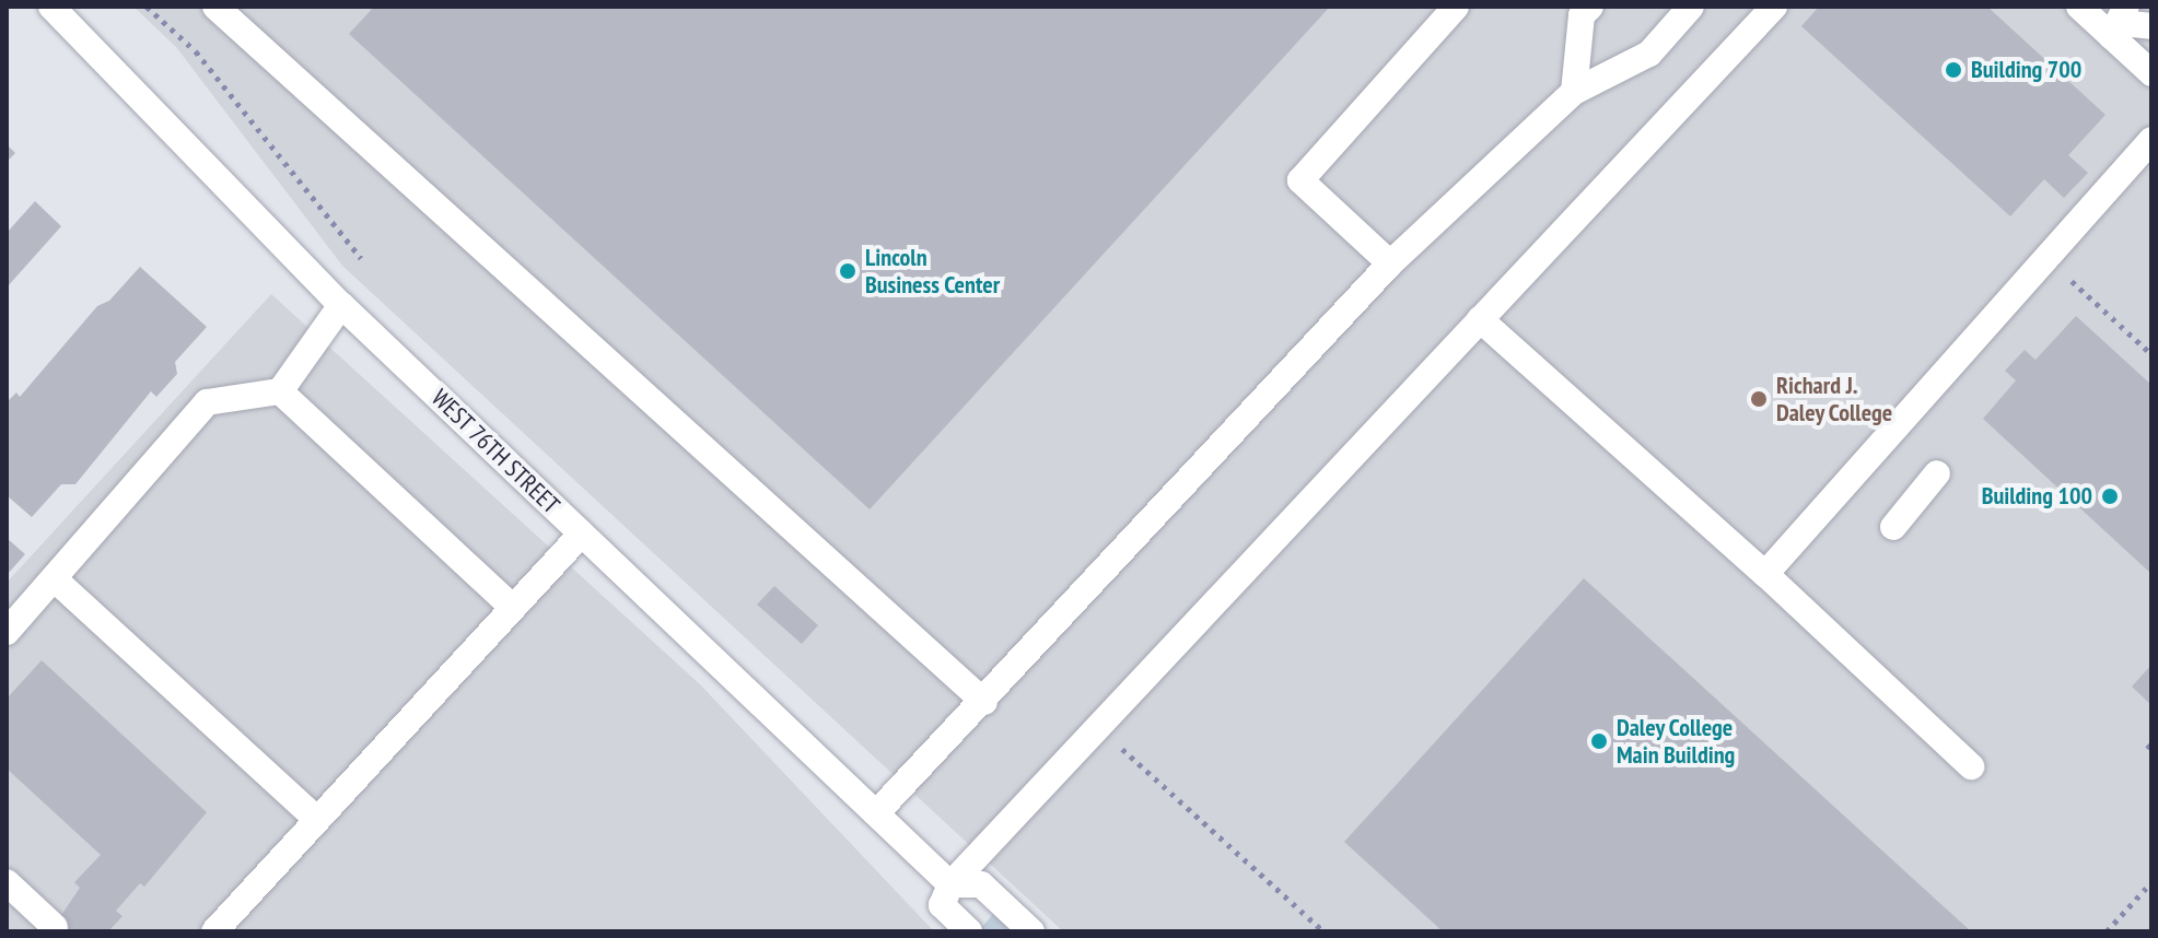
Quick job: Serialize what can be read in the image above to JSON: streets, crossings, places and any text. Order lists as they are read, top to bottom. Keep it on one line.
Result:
{"streets":{"street":["WEST 76TH STREET"]},"places":["Building 700","Lincoln Business Center","Richard J. Daley College","Building 100","Daley College Main Building"]}
